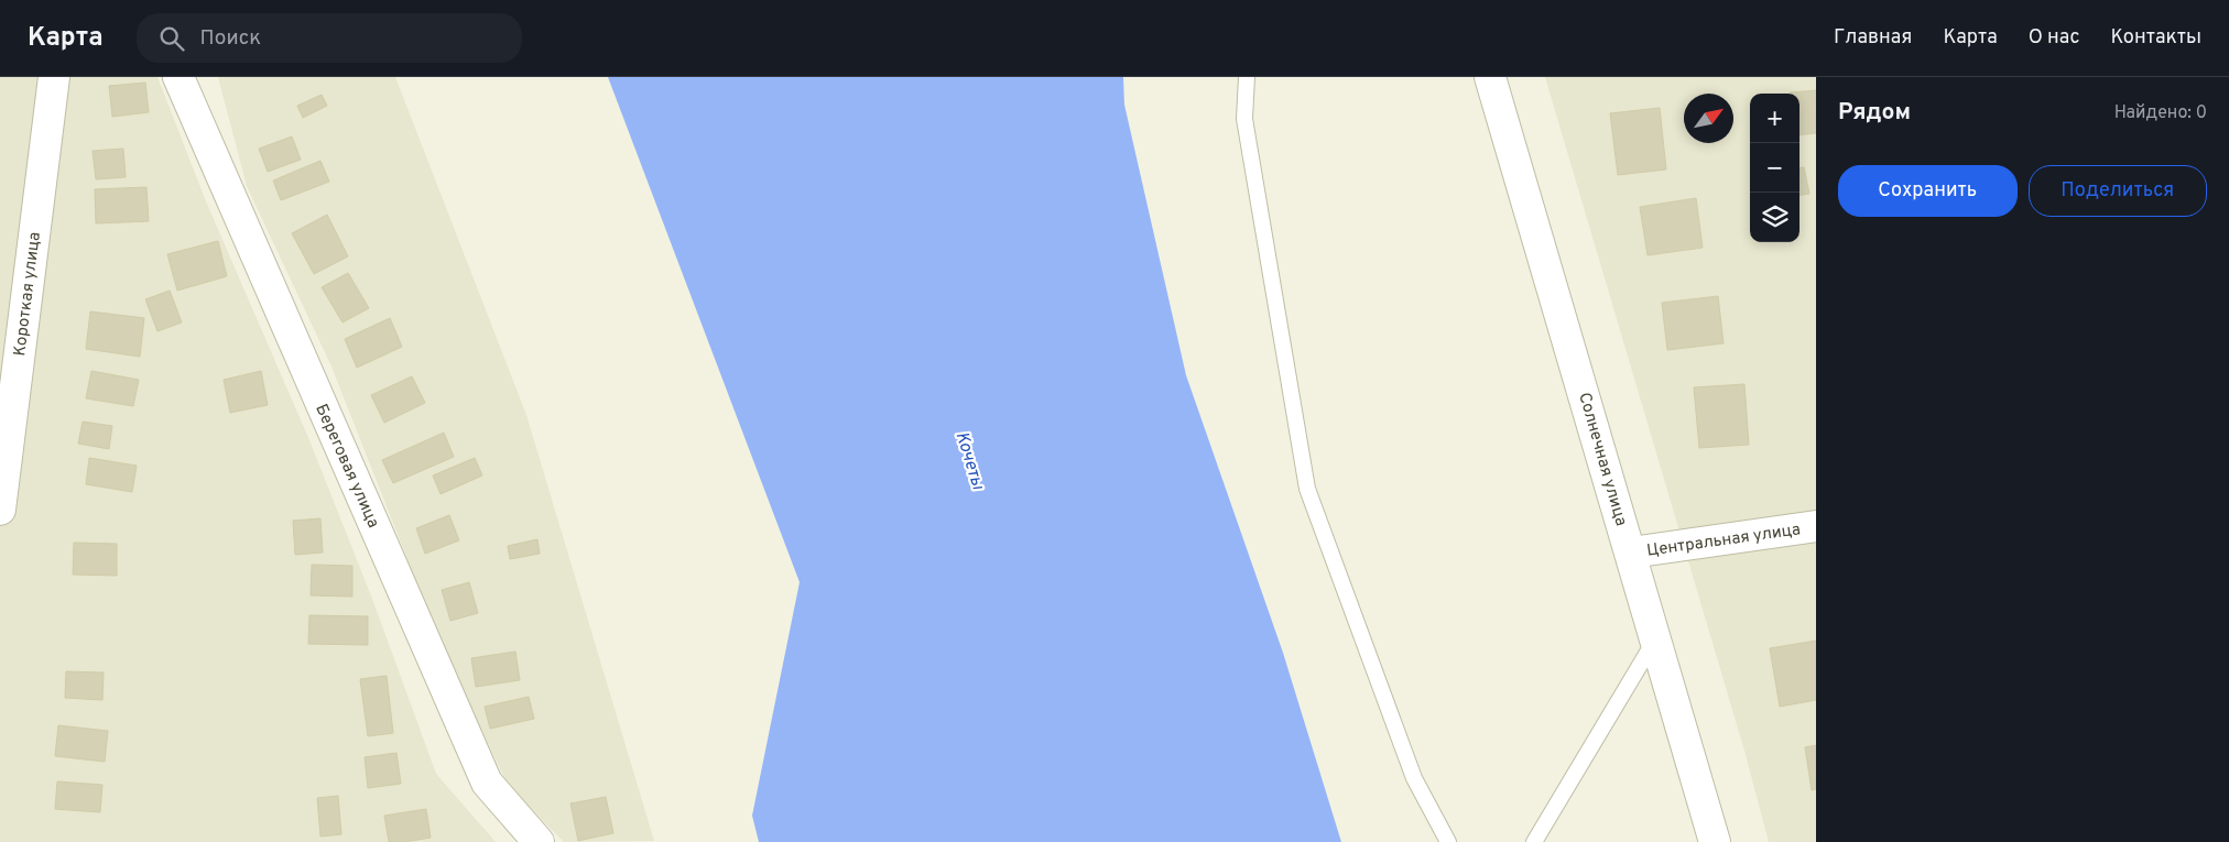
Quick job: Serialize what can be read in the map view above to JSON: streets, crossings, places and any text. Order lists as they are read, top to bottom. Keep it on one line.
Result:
{"streets":{"street":["Короткая улица","Солнечная улица","Береговая улица","Центральная улица"]},"crossings":[["Солнечная улица","Центральная улица"]],"water":["Кочеты"],"north":"top right","page":{"header":"Карта","search":"Поиск","nav":["Главная","Карта","О нас","Контакты"],"heading":["Рядом","Найдено: 0"],"map_buttons":["+","−"],"buttons":["Сохранить","Поделиться"]}}
